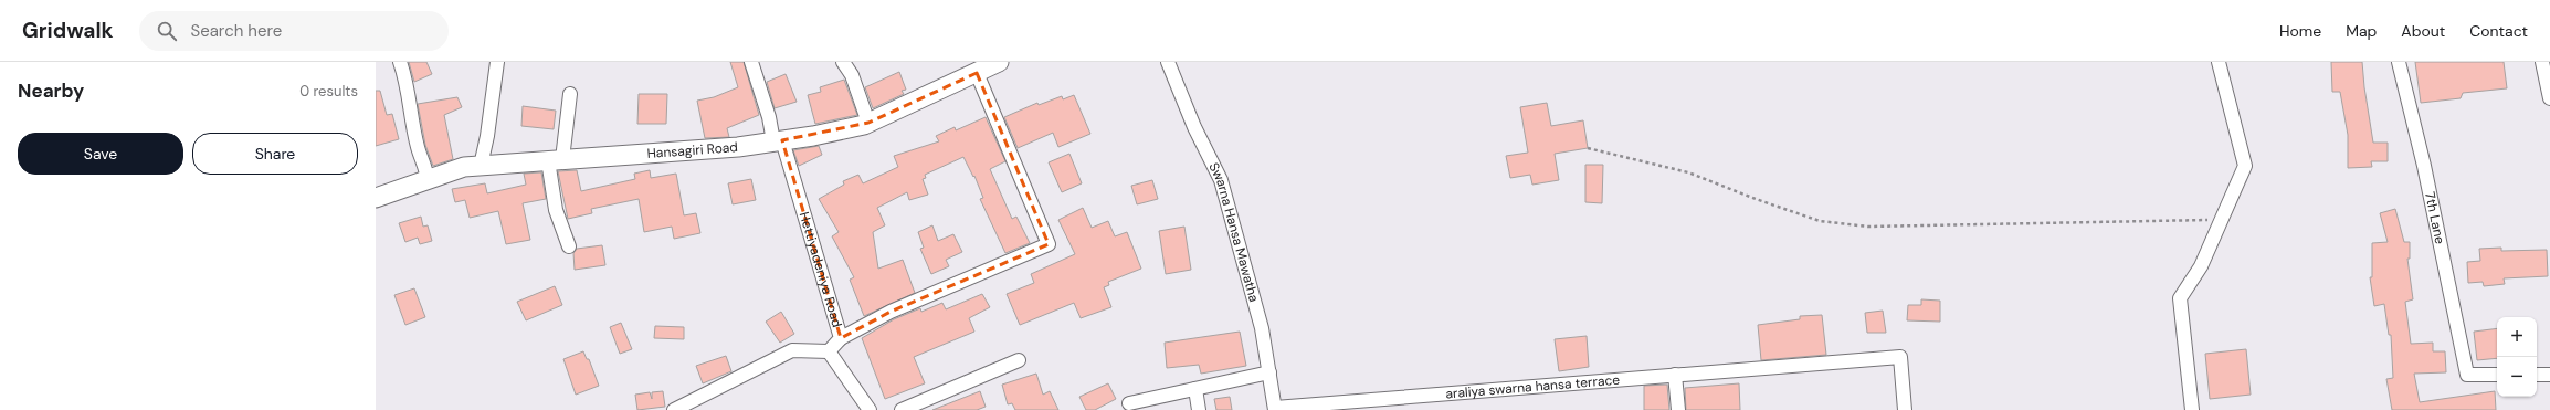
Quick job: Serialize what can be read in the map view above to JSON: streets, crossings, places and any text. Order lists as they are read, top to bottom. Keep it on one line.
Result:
{"streets":{"street":["Hansagiri Road","7th Lane","Swarna Hansa Mawatha","Hettiyadeniya Road","araliya swarna hansa terrace"]},"crossings":[["Hansagiri Road","Hettiyadeniya Road"],["Swarna Hansa Mawatha","araliya swarna hansa terrace"]],"page":{"header":"Gridwalk","search":"Search here","nav":["Home","Map","About","Contact"],"heading":["Nearby","0 results"],"buttons":["Save","Share"],"map_buttons":["+","−"]}}
